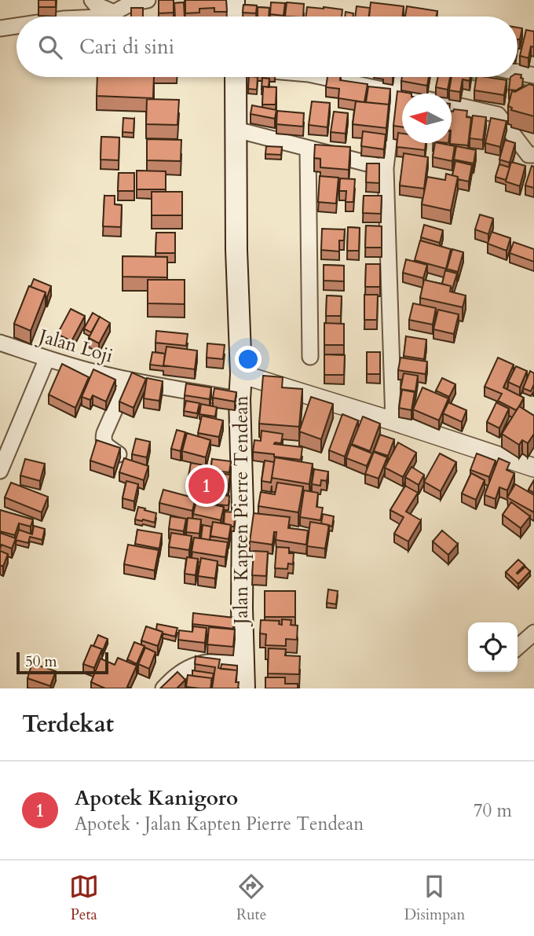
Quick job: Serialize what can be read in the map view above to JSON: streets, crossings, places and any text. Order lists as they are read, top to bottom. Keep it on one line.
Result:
{"streets":{"main road":["Jalan Kapten Pierre Tendean"],"street":["Jalan Loji"]},"crossings":[["Jalan Loji","Jalan Kapten Pierre Tendean"]],"scale_bar":"50 m","north":"left","page":{"search":"Cari di sini","pins":"1","scale":"50 m","heading":"Terdekat","list":[{"mark":"1","name":"Apotek Kanigoro","note":"Apotek · Jalan Kapten Pierre Tendean","value":"70 m"}],"nav":["Peta","Rute","Disimpan"]}}
